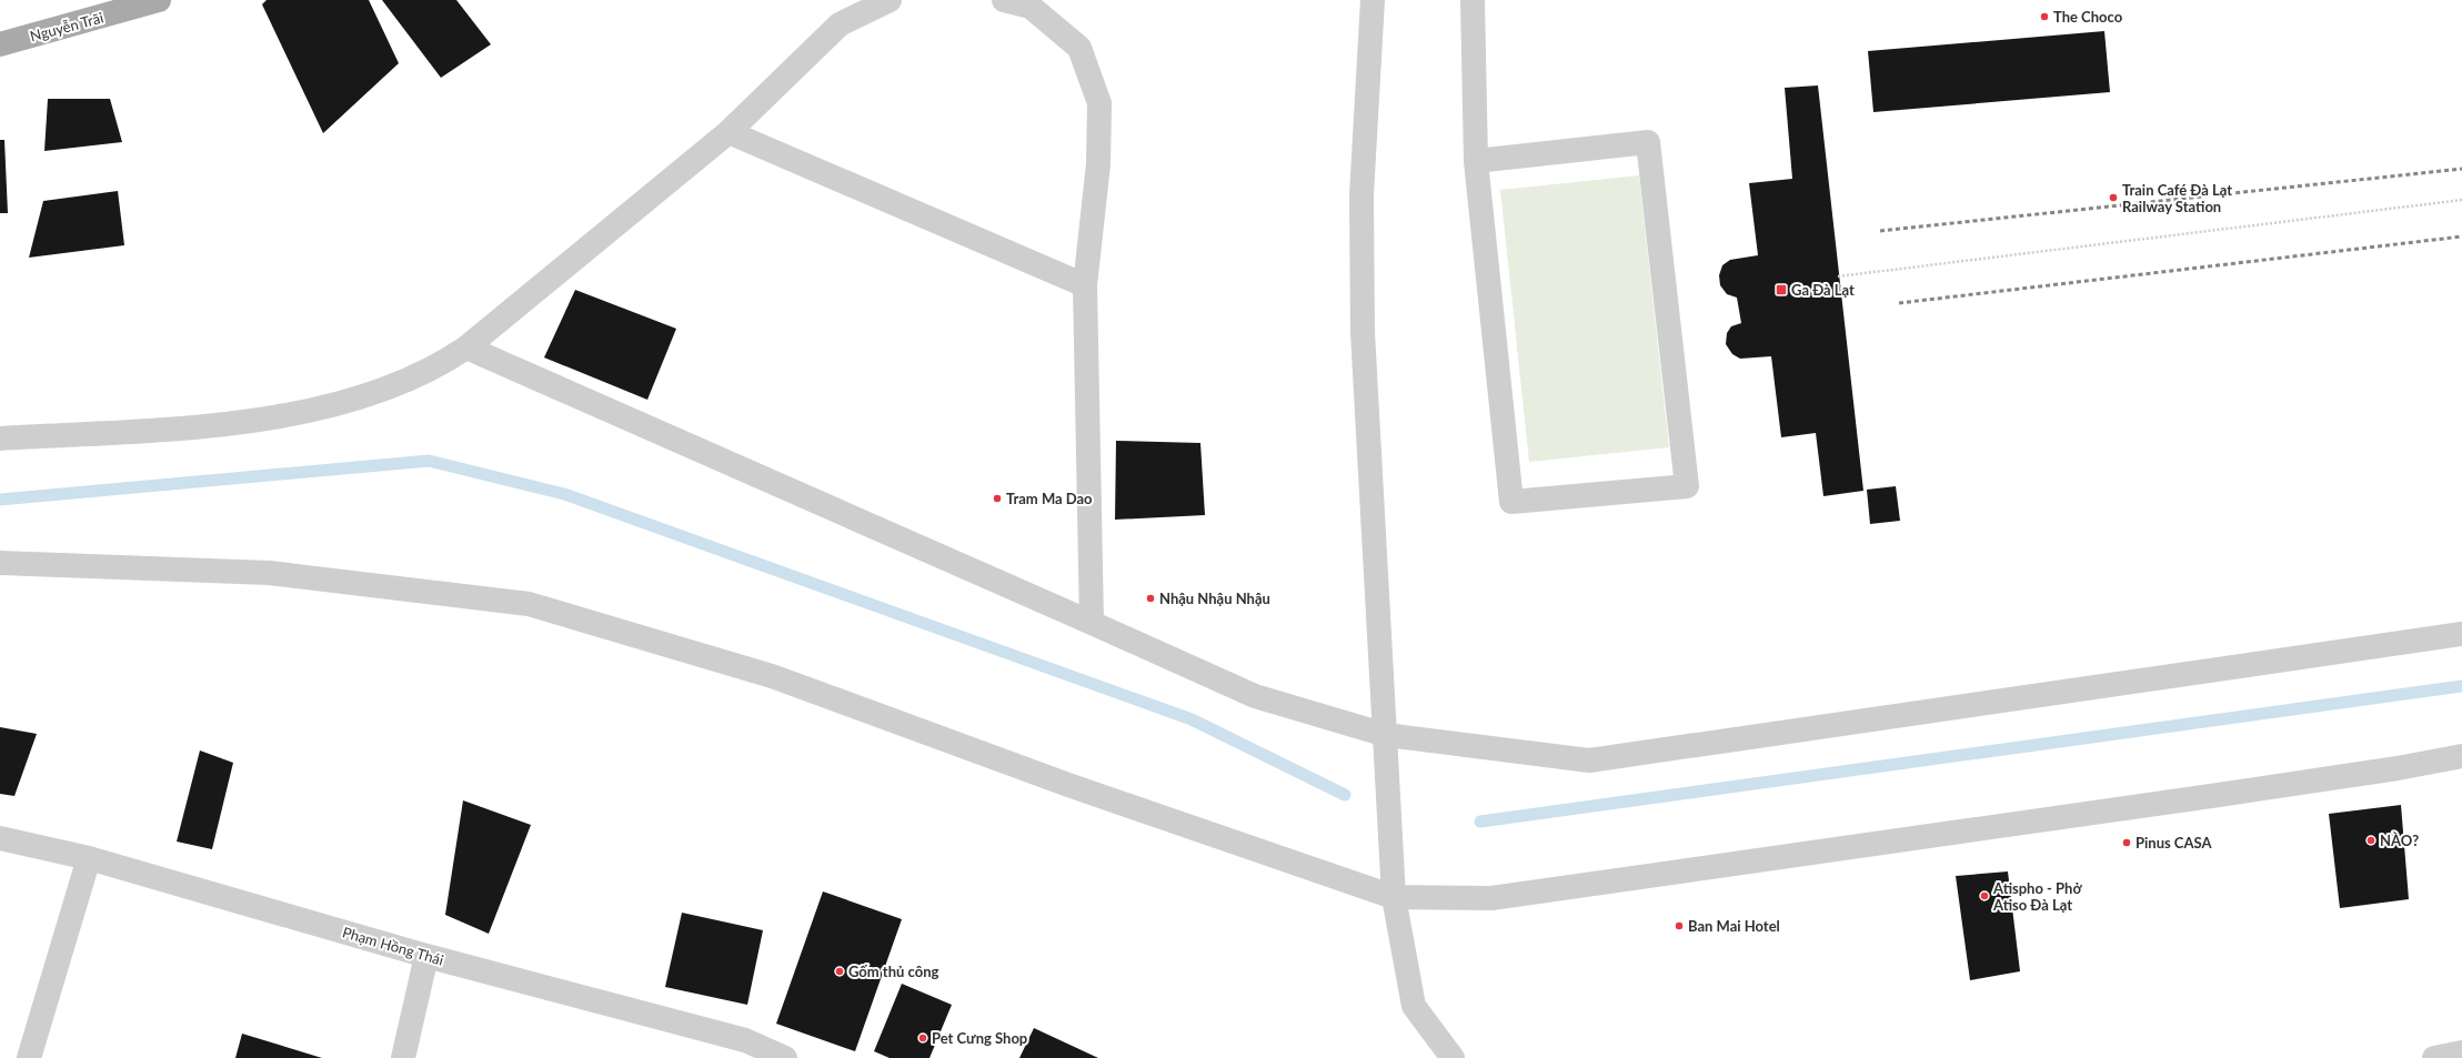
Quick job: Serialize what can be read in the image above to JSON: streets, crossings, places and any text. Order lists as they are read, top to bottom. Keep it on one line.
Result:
{"streets":{"main road":["Nguyễn Trãi"],"street":["Phạm Hồng Thái"]},"places":{"other":["The Choco","Train Café Đà Lạt Railway Station","Tram Ma Dao","Nhậu Nhậu Nhậu","NÀO?","Pinus CASA","Atispho - Phở Atiso Đà Lạt","Ban Mai Hotel","Gốm thủ công","Pet Cưng Shop"],"transit":["Ga Đà Lạt"]}}
